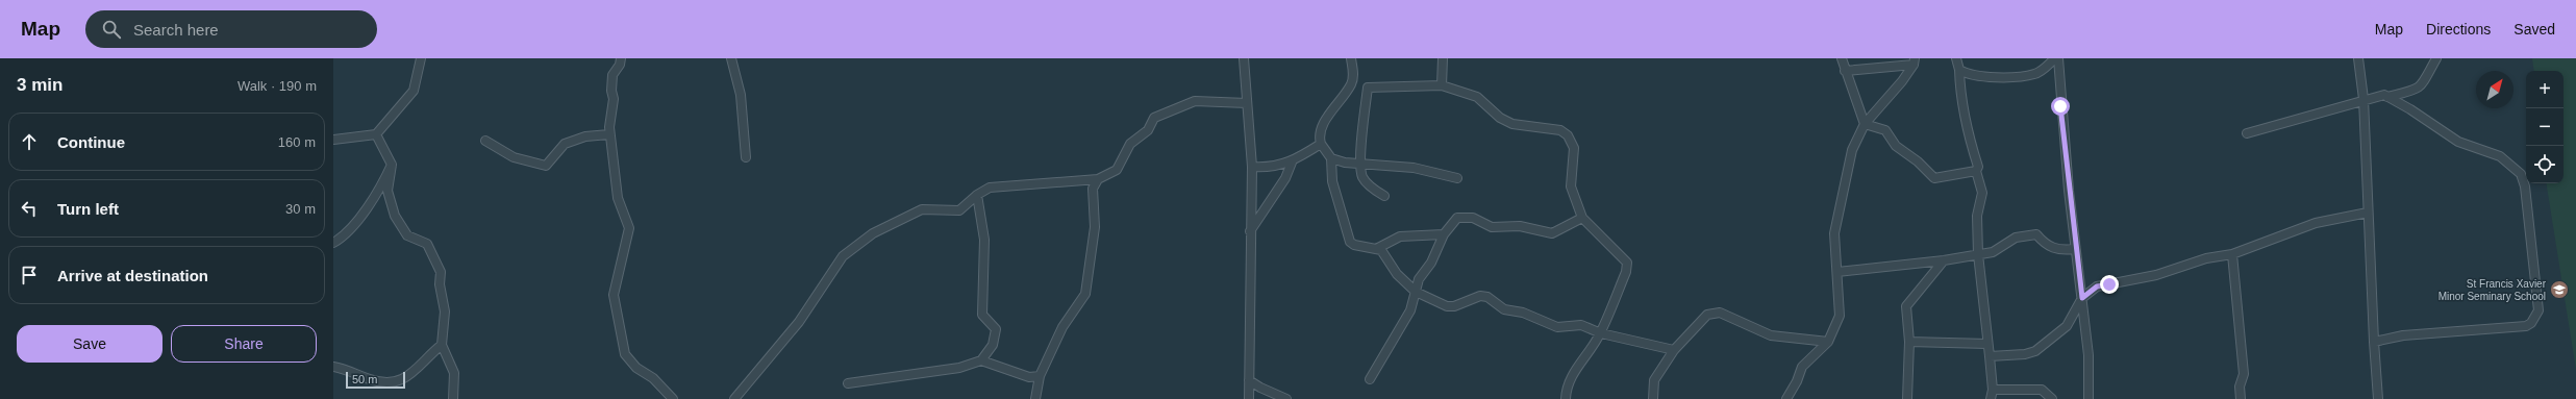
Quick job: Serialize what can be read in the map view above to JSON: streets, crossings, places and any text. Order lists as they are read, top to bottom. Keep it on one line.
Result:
{"places":{"school or university":["St Francis Xavier Minor Seminary School"]},"scale_bar":"50 m","north":"top right","page":{"header":"Map","search":"Search here","nav":["Map","Directions","Saved"],"heading":["3 min","Walk · 190 m"],"map_buttons":["+","−"],"list":[["Continue","160 m"],["Turn left","30 m"],"Arrive at destination"],"buttons":["Save","Share"],"scale":"50 m"}}
